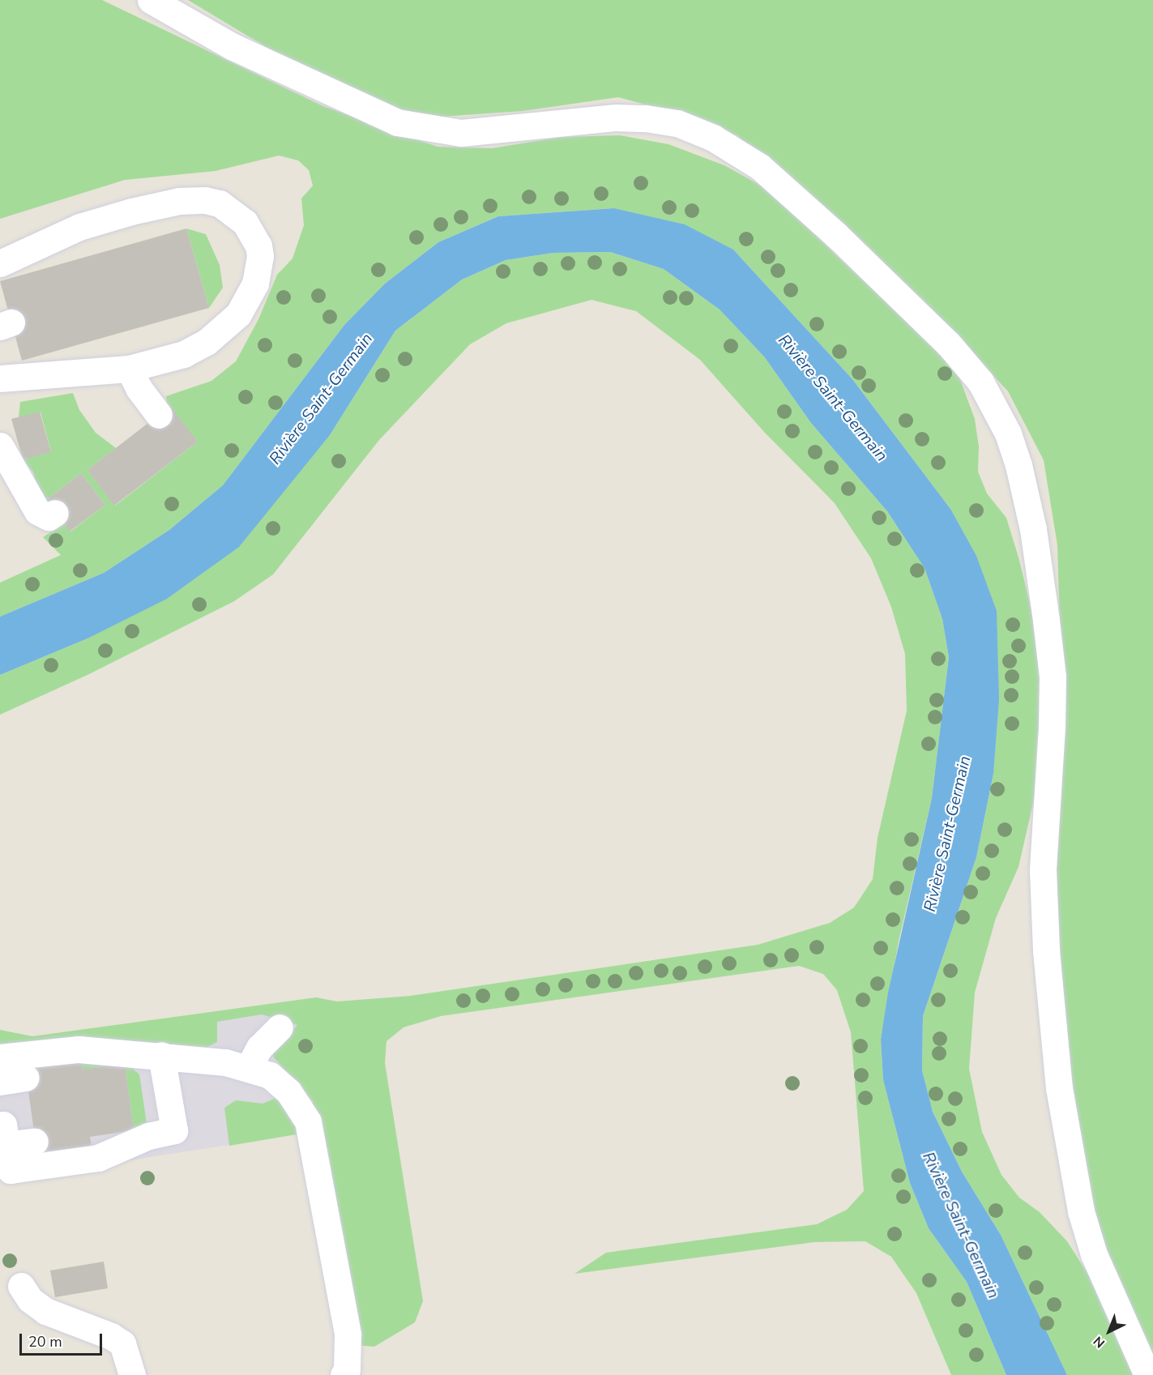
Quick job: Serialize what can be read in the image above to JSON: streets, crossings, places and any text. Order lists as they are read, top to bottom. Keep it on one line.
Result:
{"water":["Rivière Saint-Germain"],"scale_bar":"20 m","north":"bottom left"}
